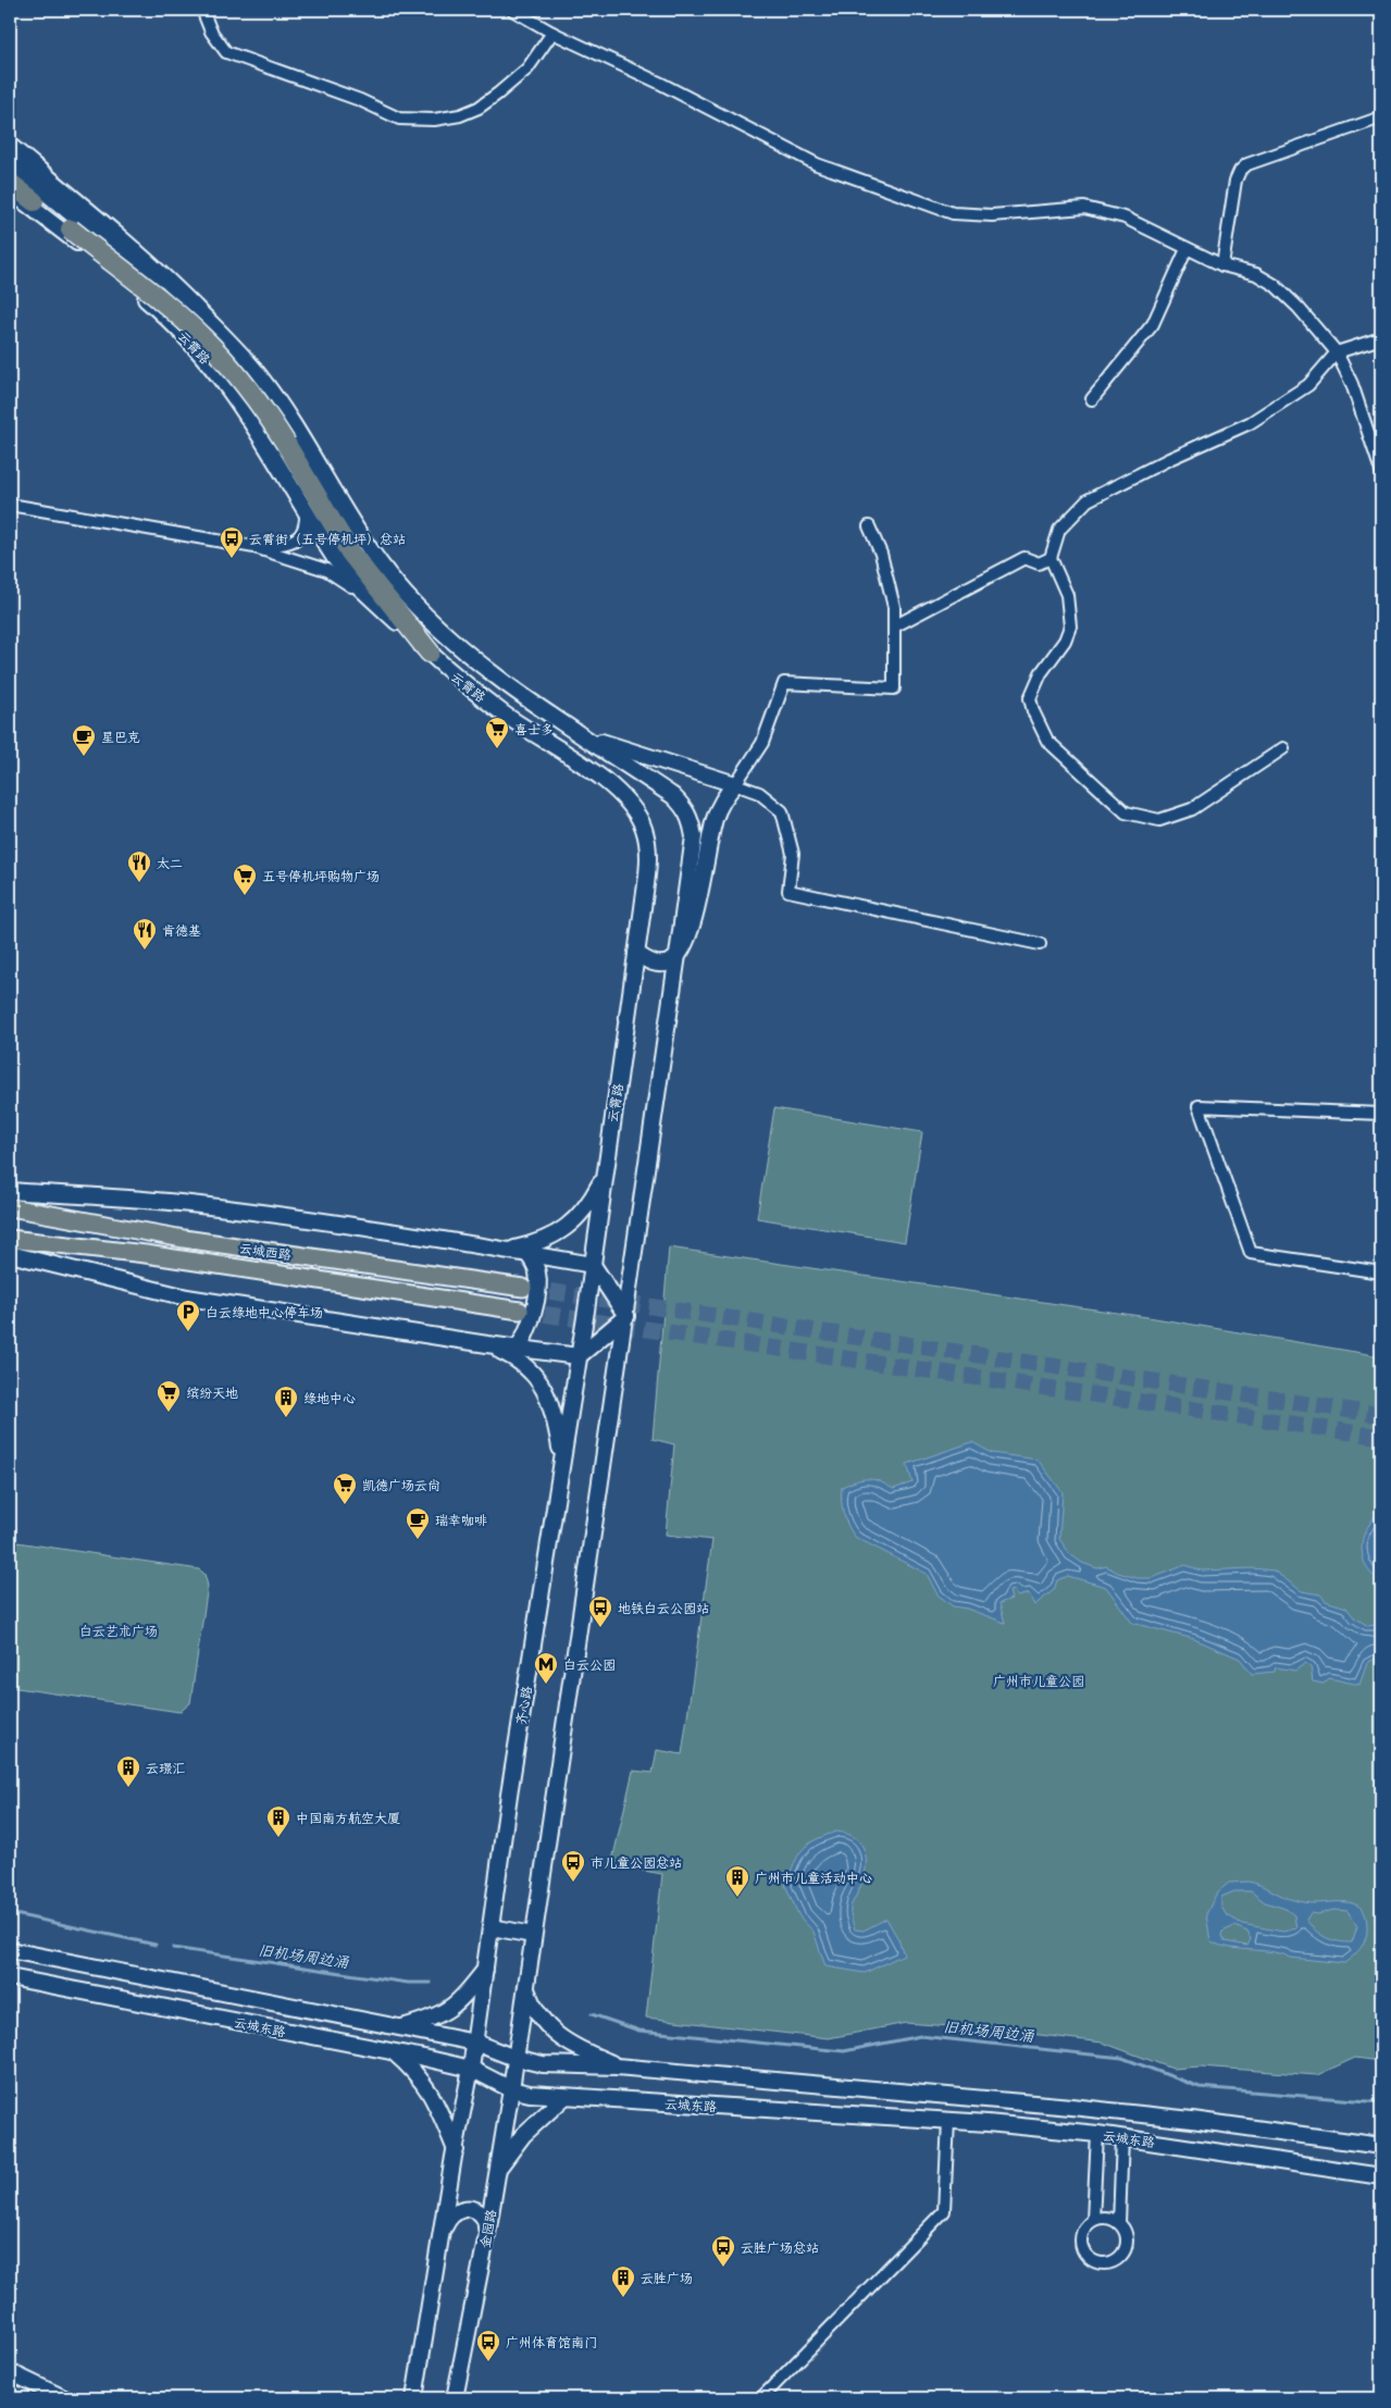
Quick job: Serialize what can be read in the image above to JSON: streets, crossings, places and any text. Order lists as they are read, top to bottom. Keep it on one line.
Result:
{"streets":{"main road":["云霄路","云城西路","齐心路","云城东路","金园路"]},"crossings":[["云霄路","齐心路"],["齐心路","云城东路"],["云城东路","金园路"]],"water":["旧机场周边涌"],"parks":["白云艺术广场","广州市儿童公园"],"places":{"bus stop":["云霄街（五号停机坪）总站","地铁白云公园站","市儿童公园总站","云胜广场总站","广州体育馆南门"],"supermarket":["喜士多","五号停机坪购物广场","缤纷天地","凯德广场云尚"],"cafe":["星巴克","瑞幸咖啡"],"restaurant":["太二","肯德基"],"parking":["白云绿地中心停车场"],"building":["绿地中心","云璟汇","中国南方航空大厦","广州市儿童活动中心","云胜广场"],"metro station":["白云公园"]}}
